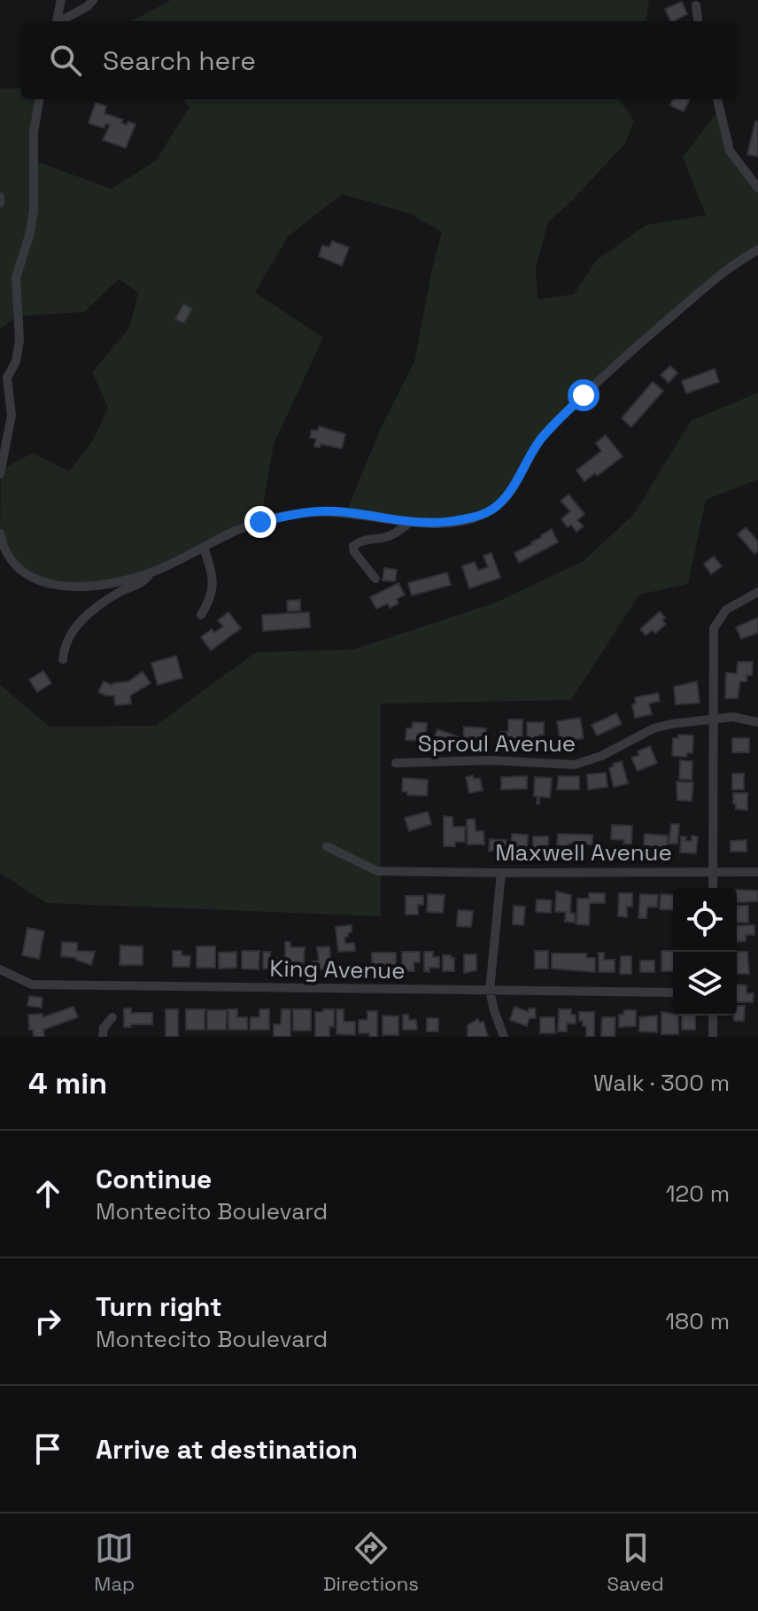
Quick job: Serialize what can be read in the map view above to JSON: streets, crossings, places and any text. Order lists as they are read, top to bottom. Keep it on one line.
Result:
{"streets":{"street":["Sproul Avenue","Maxwell Avenue","King Avenue"]},"page":{"search":"Search here","heading":["4 min","Walk · 300 m"],"list":[["Continue","Montecito Boulevard","120 m"],["Turn right","Montecito Boulevard","180 m"],"Arrive at destination"],"nav":["Map","Directions","Saved"]}}
